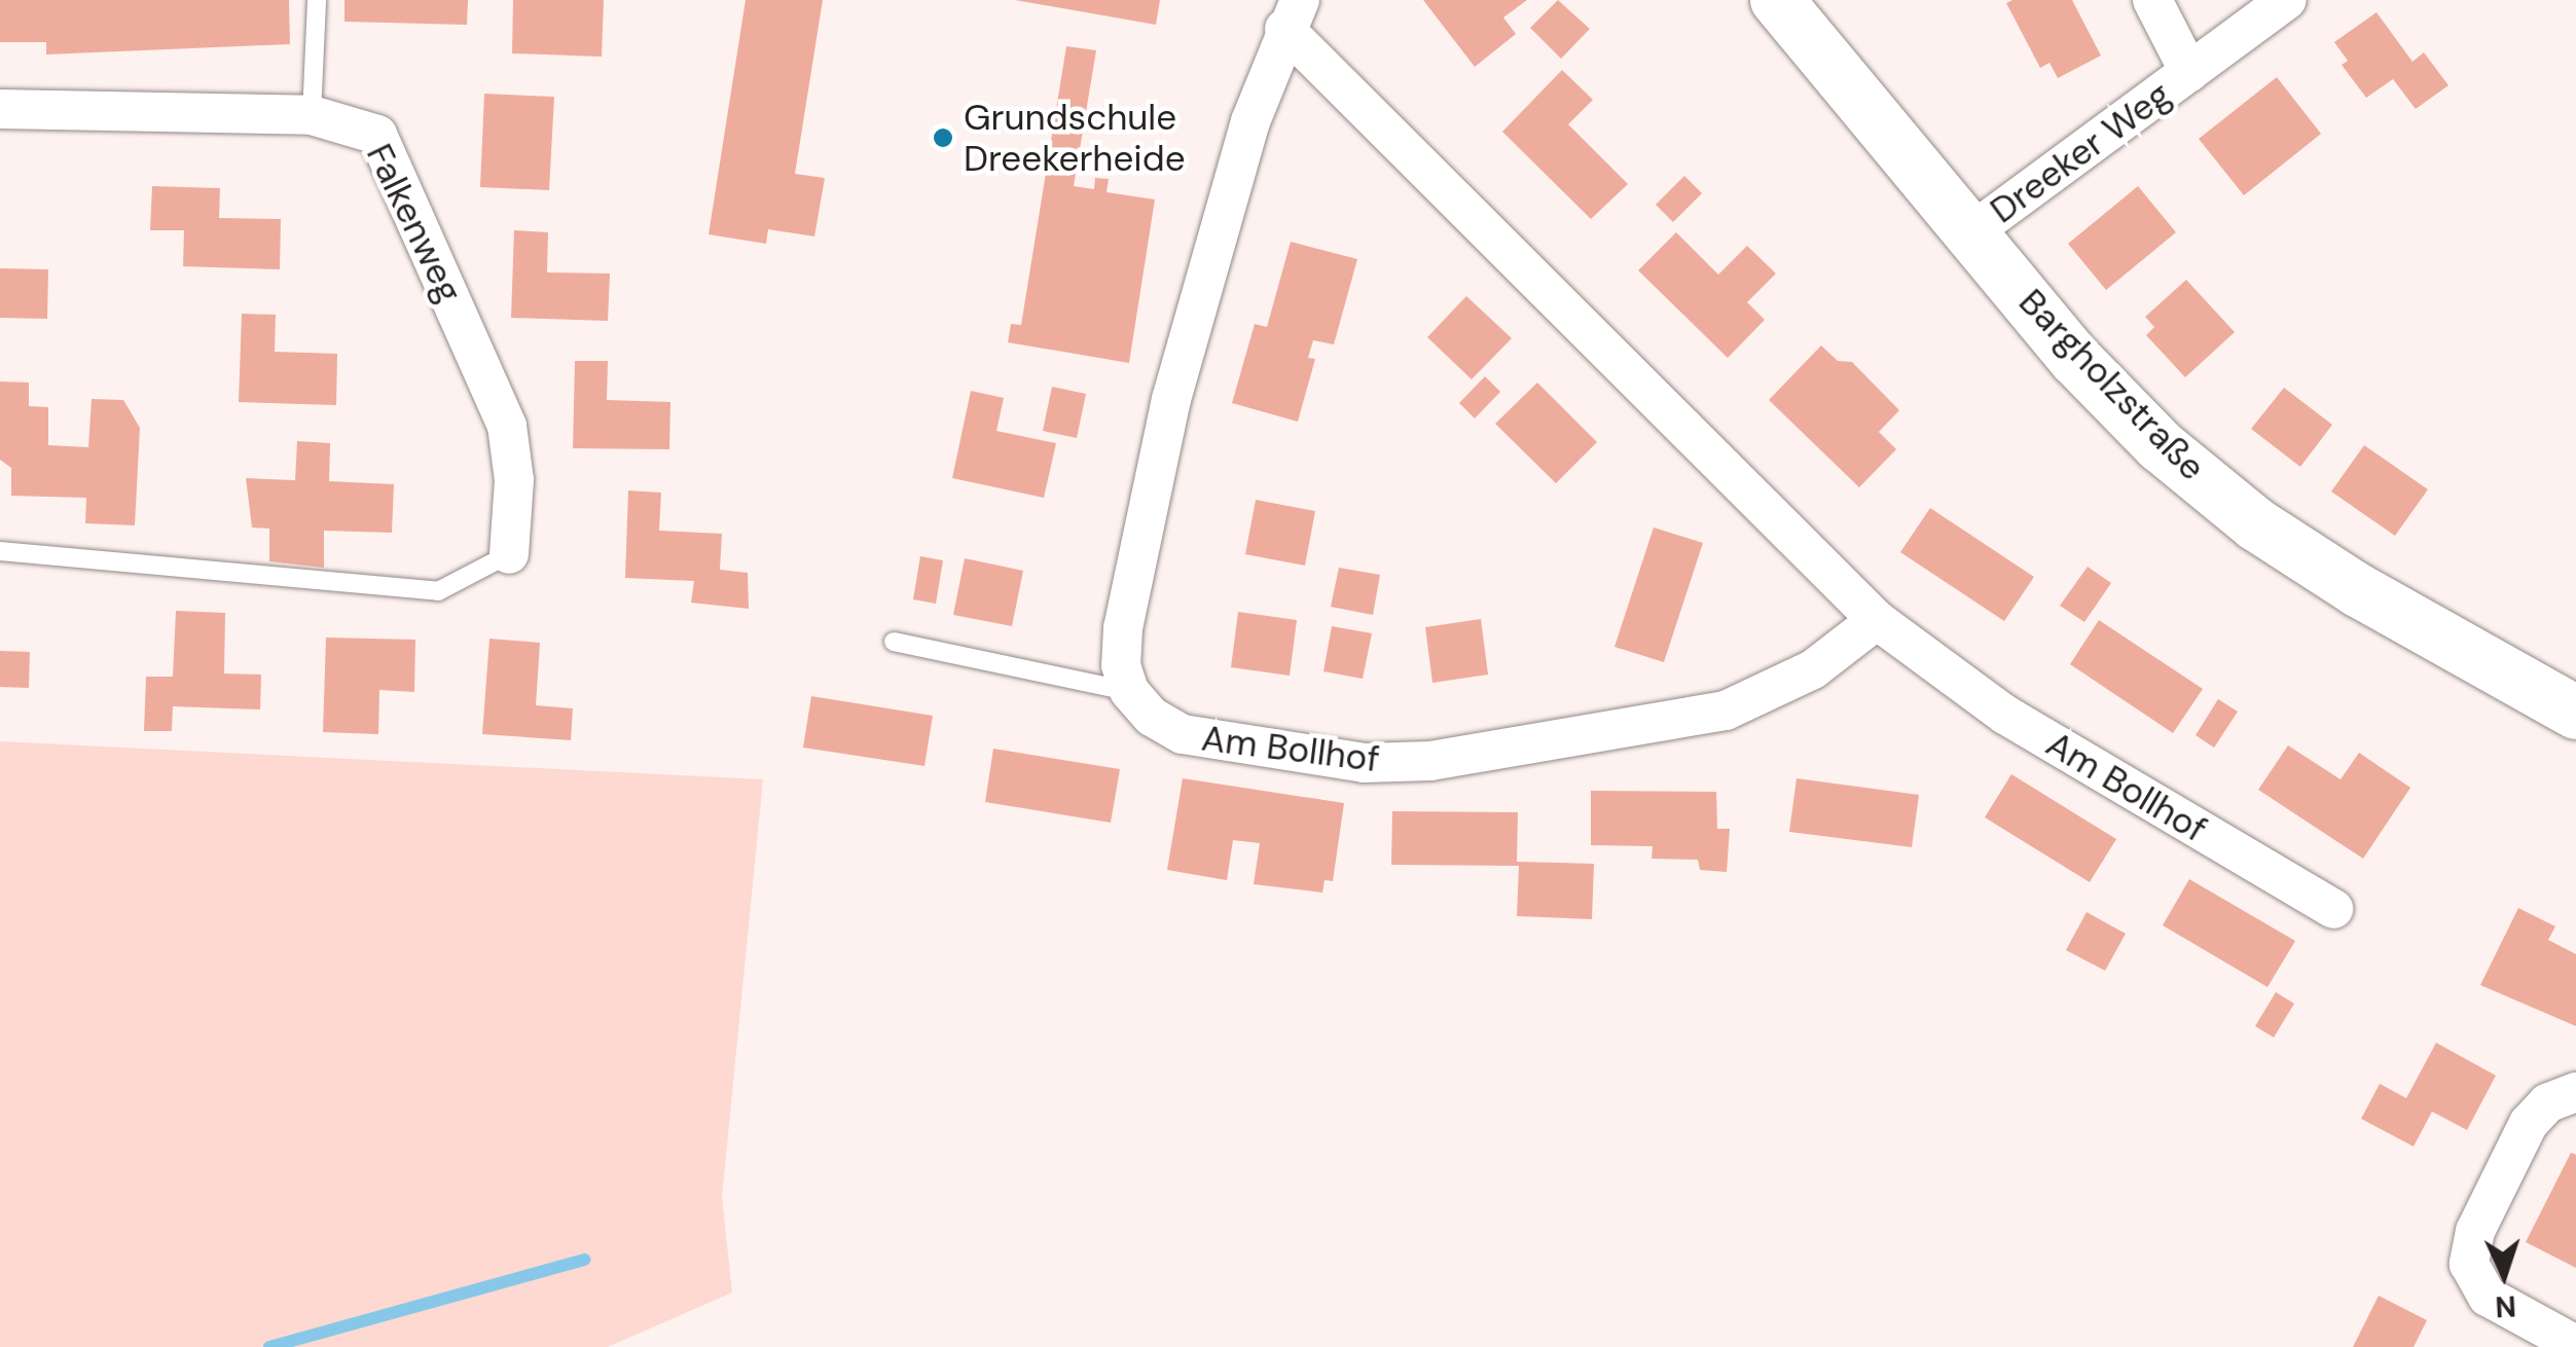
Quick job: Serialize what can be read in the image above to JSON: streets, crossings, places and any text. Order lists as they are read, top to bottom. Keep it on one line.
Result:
{"streets":{"main road":["Bargholzstraße"],"street":["Dreeker Weg","Falkenweg","Am Bollhof"]},"crossings":[["Dreeker Weg","Bargholzstraße"]],"places":["Grundschule Dreekerheide"],"north":"bottom"}
